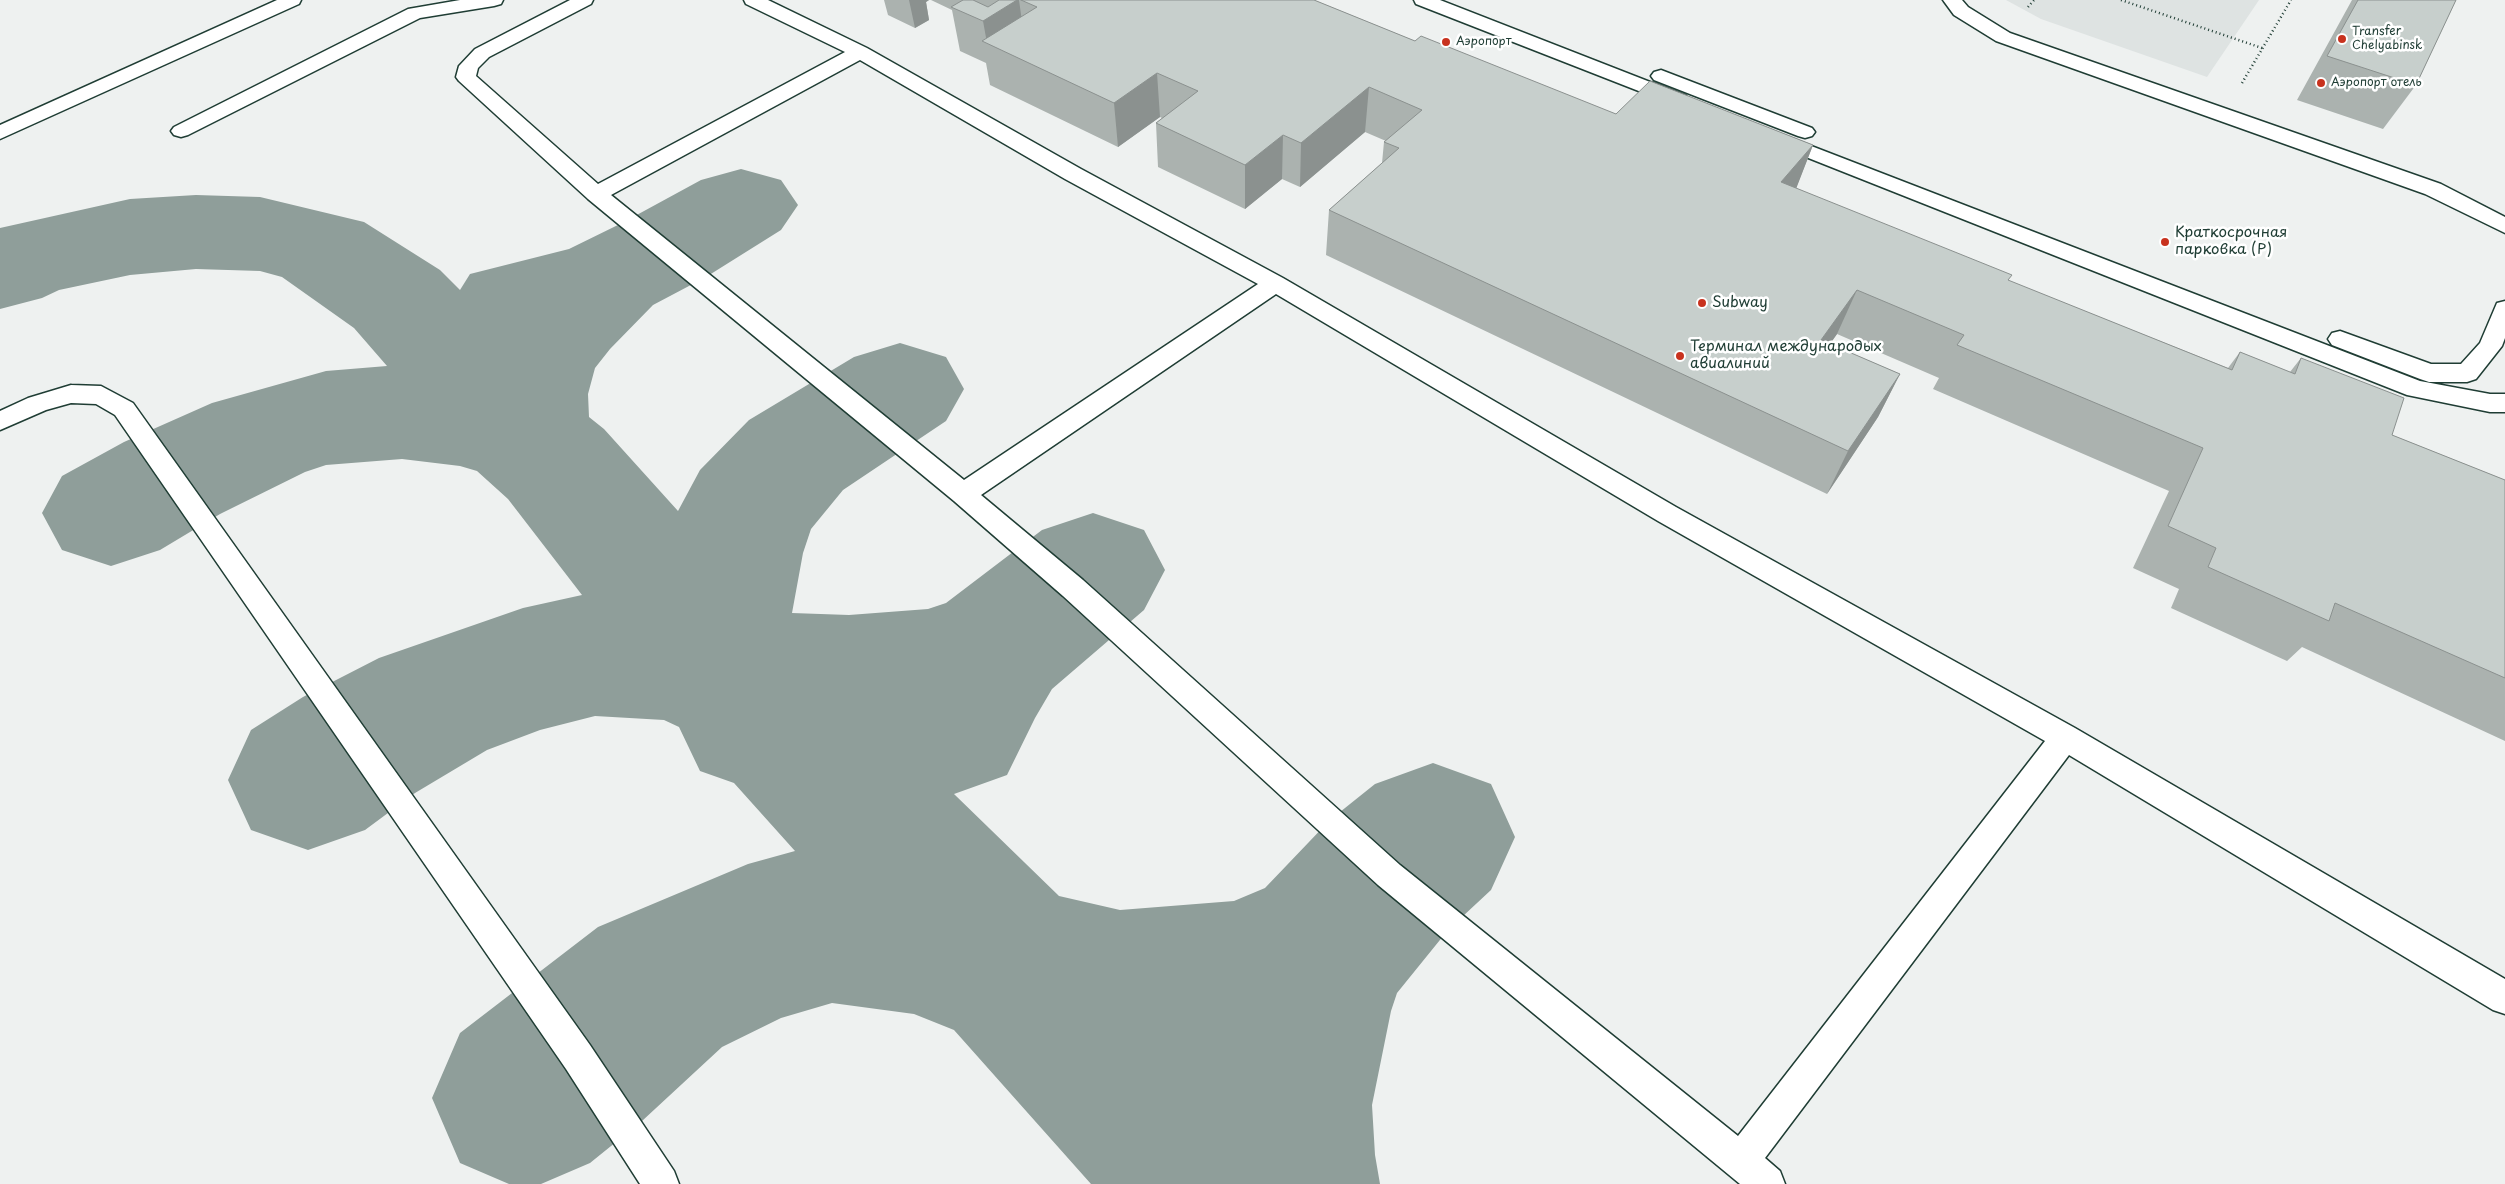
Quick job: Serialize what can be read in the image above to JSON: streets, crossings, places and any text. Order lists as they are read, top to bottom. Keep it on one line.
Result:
{"places":["Transfer Chelyabinsk","Аэропорт","Аэропорт отель","Краткосрочная парковка (P)","Subway","Терминал международых авиалиний"]}
